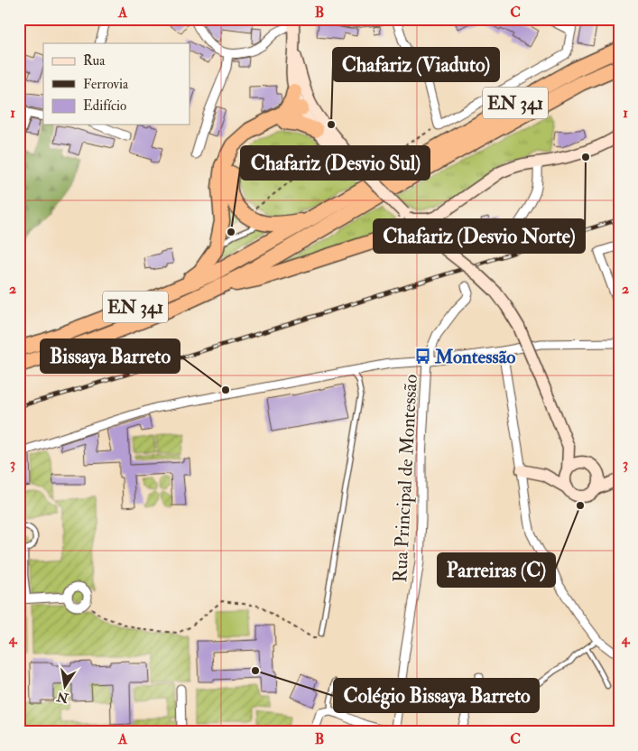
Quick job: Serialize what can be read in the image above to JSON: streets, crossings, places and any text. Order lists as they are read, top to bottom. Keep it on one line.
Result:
{"streets":{"highway":["EN 341"],"street":["Rua Principal de Montessão"]},"places":{"other":["Chafariz (Viaduto)","Chafariz (Desvio Norte)","Chafariz (Desvio Sul)","Bissaya Barreto","Parreiras (C)","Colégio Bissaya Barreto"],"bus stop":["Montessão"]},"legend":["Rua","Ferrovia","Edifício"],"north":"bottom","grid":{"columns":["A","B","C"],"rows":["1","2","3","4"]}}
